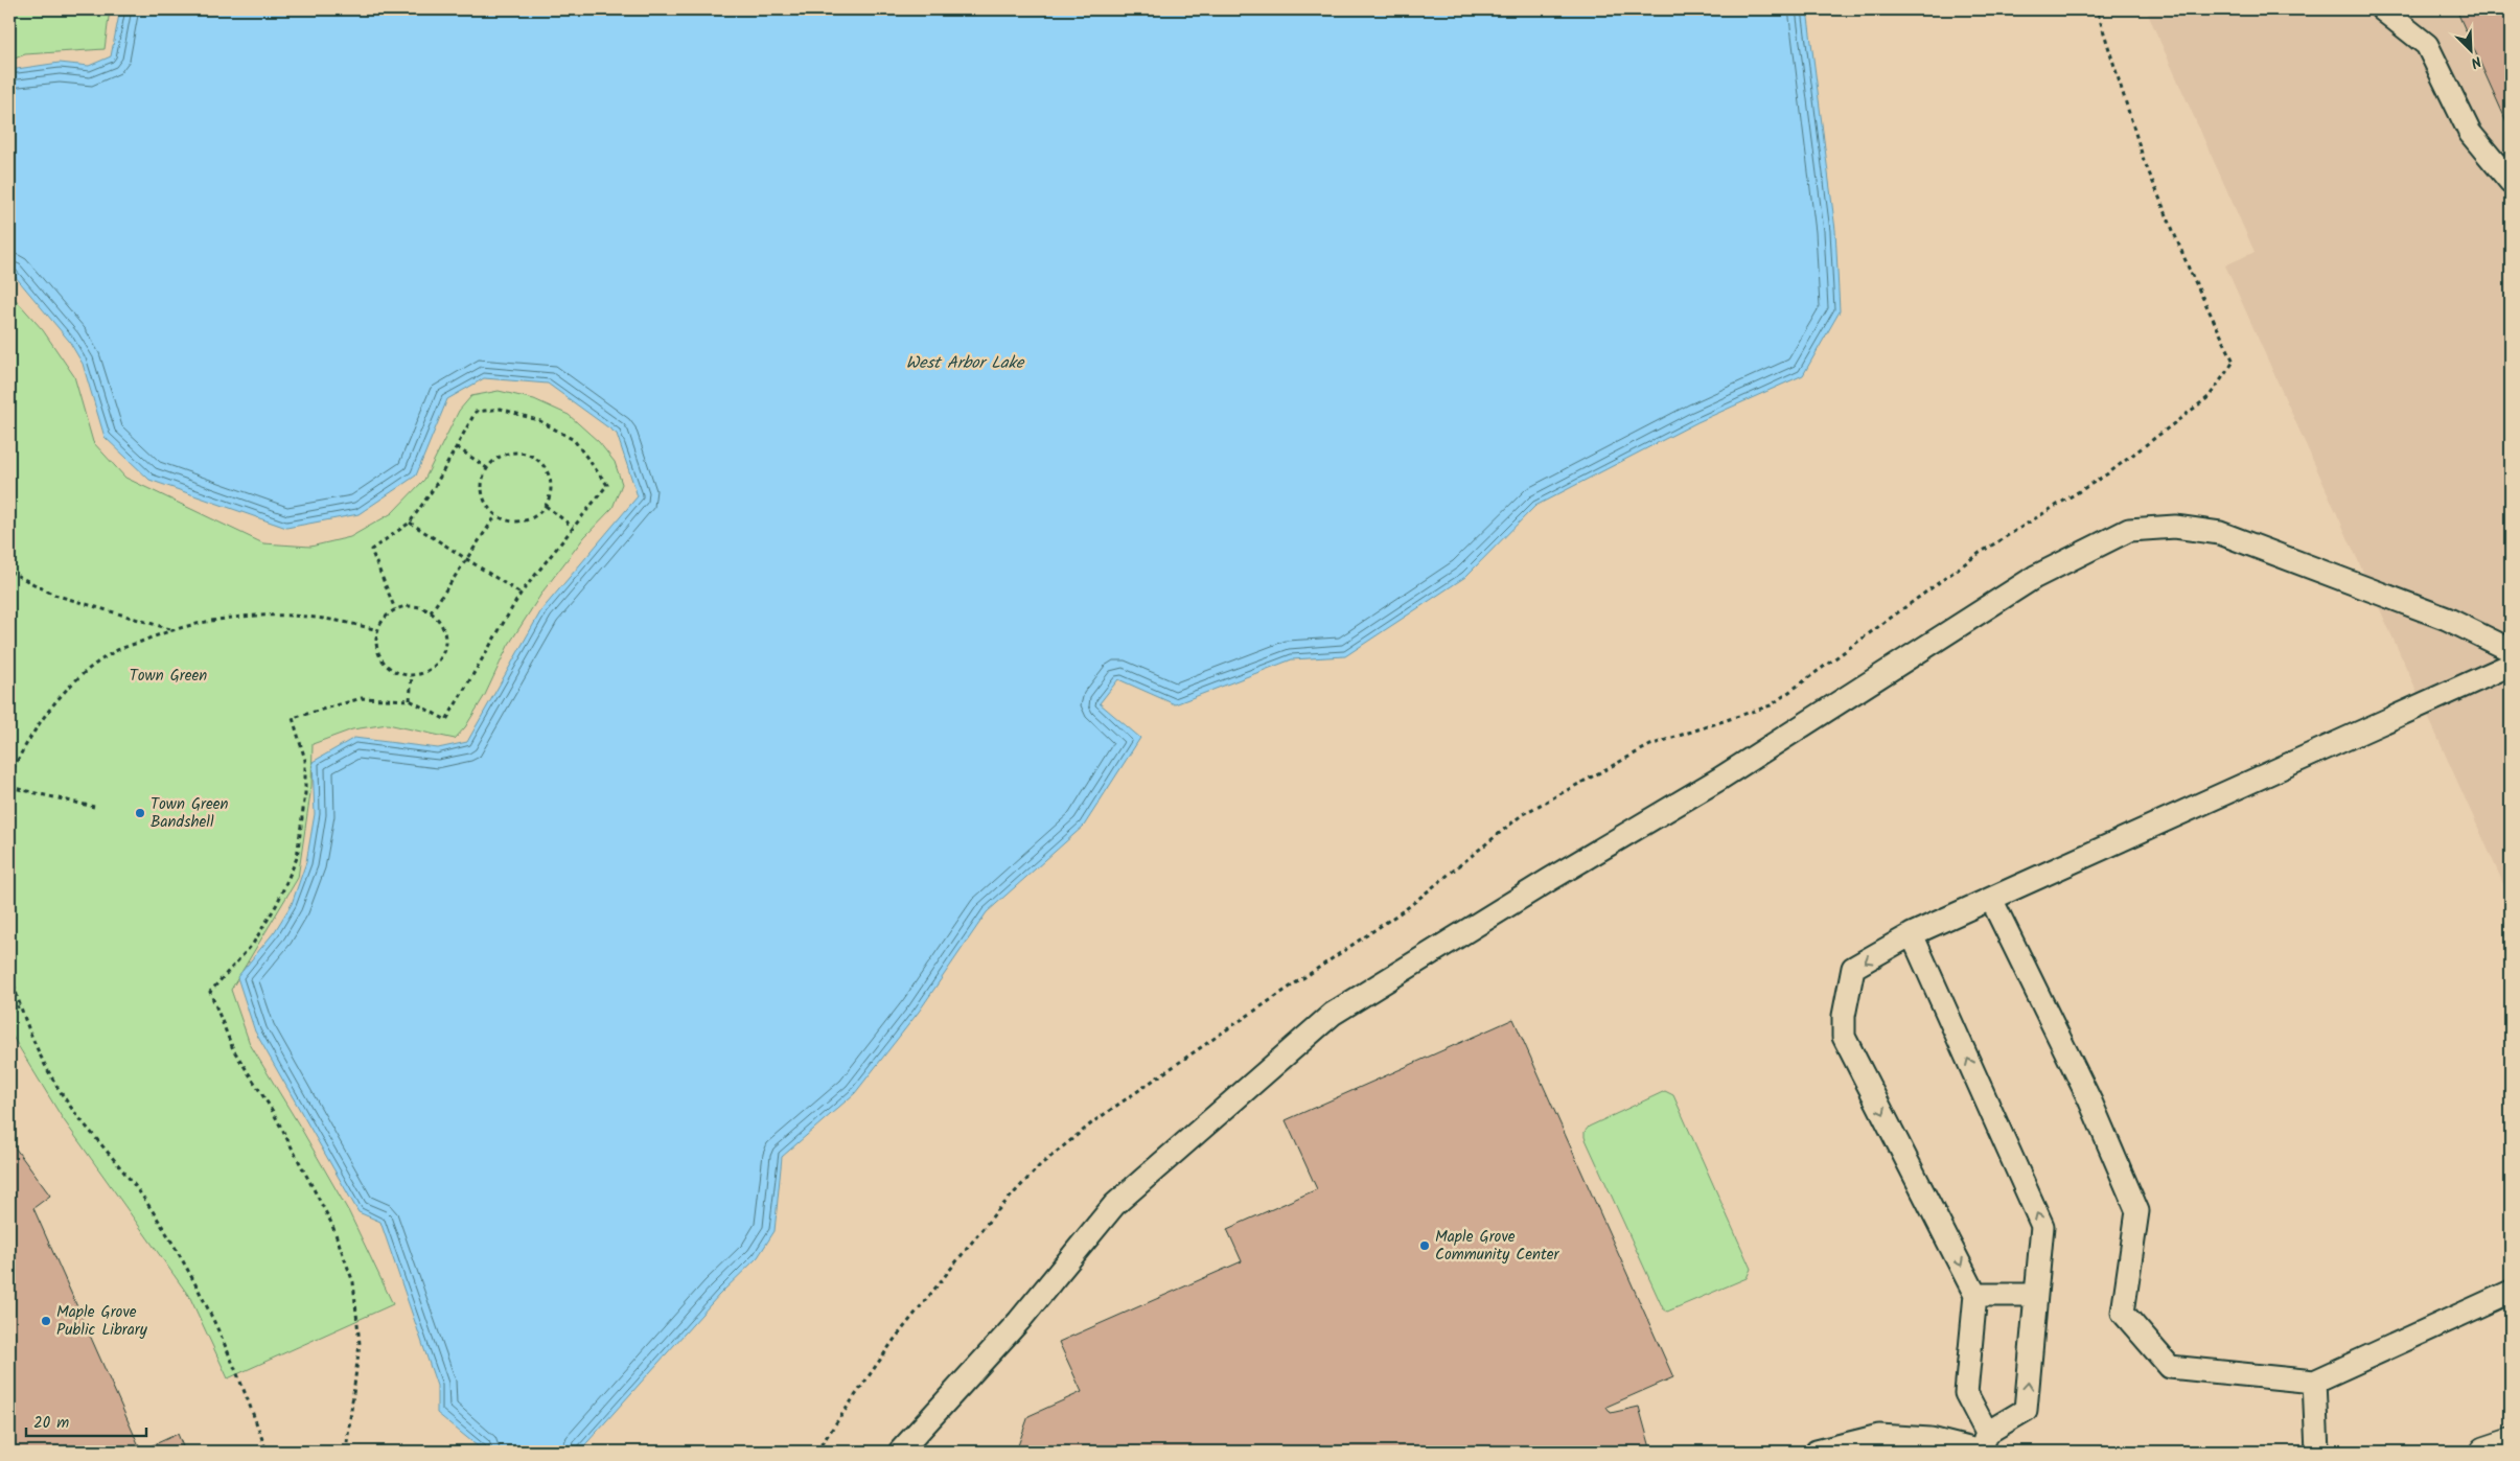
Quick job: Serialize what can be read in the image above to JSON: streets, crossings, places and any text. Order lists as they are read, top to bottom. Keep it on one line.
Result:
{"water":["West Arbor Lake"],"parks":["Town Green"],"places":["Town Green Bandshell","Maple Grove Community Center","Maple Grove Public Library"],"scale_bar":"20 m","north":"bottom right"}
